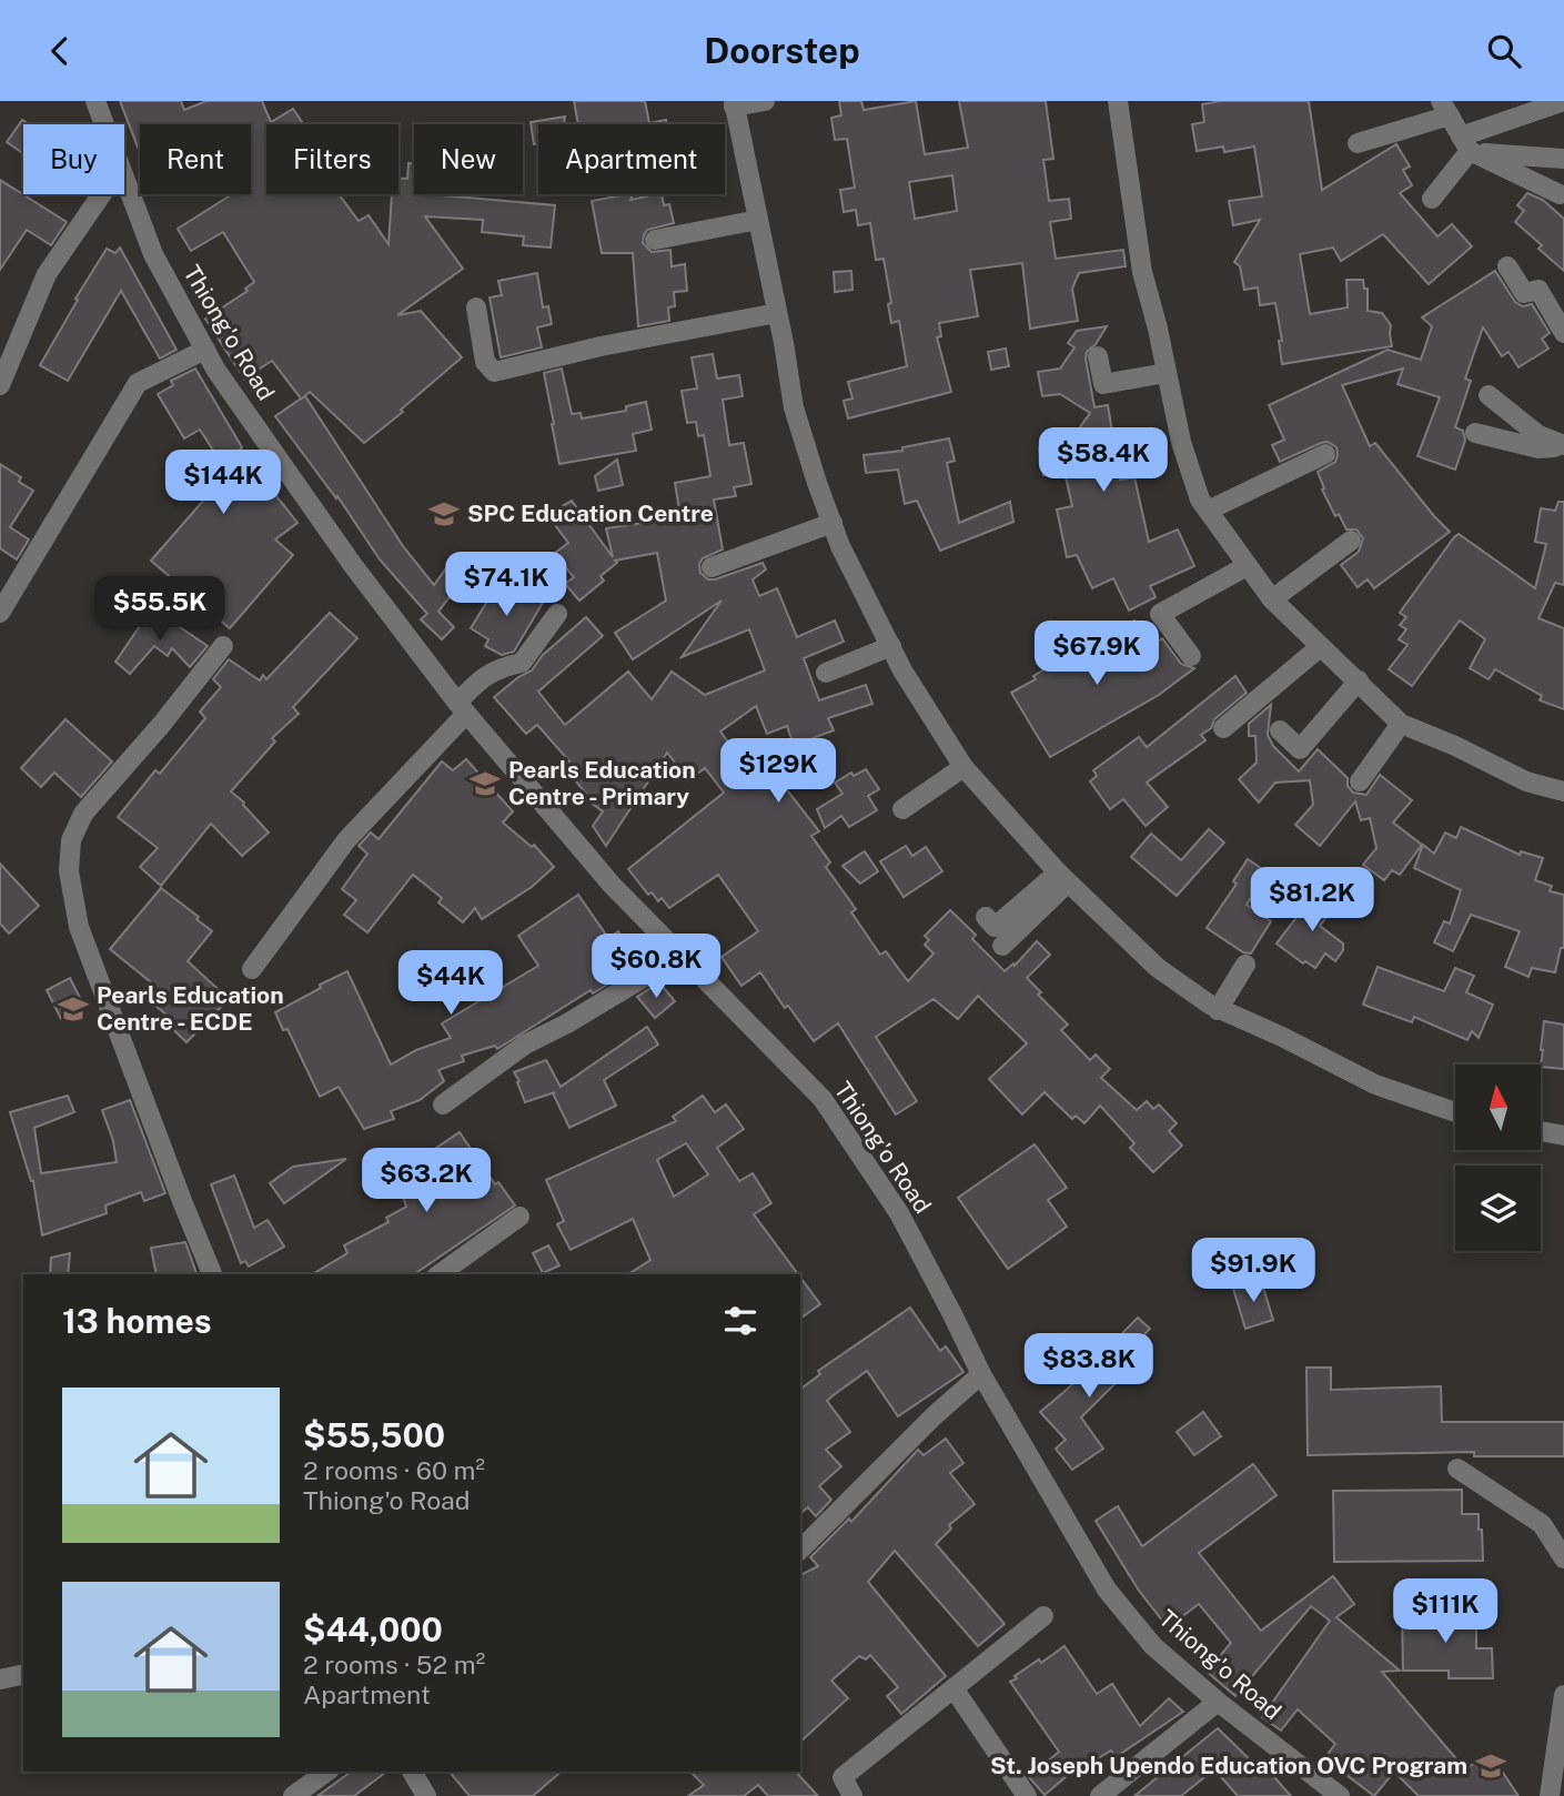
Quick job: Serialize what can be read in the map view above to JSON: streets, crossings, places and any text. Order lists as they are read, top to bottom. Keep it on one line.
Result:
{"streets":{"street":["Thiong'o Road"]},"places":{"school or university":["SPC Education Centre","Pearls Education Centre - Primary","Pearls Education Centre - ECDE","St. Joseph Upendo Education OVC Program"]},"north":"top","page":{"header":"Doorstep","chip":["Buy","Rent","Filters","New","Apartment"],"price":["$58.4K","$144K","$74.1K","$55.5K","$67.9K","$129K","$81.2K","$60.8K","$44K","$63.2K","$91.9K","$83.8K","$111K"],"heading":"13 homes","list":[{"name":"$55,500","note":"2 rooms · 60 m² · Thiong'o Road"},{"name":"$44,000","note":"2 rooms · 52 m² · Apartment"}]}}
